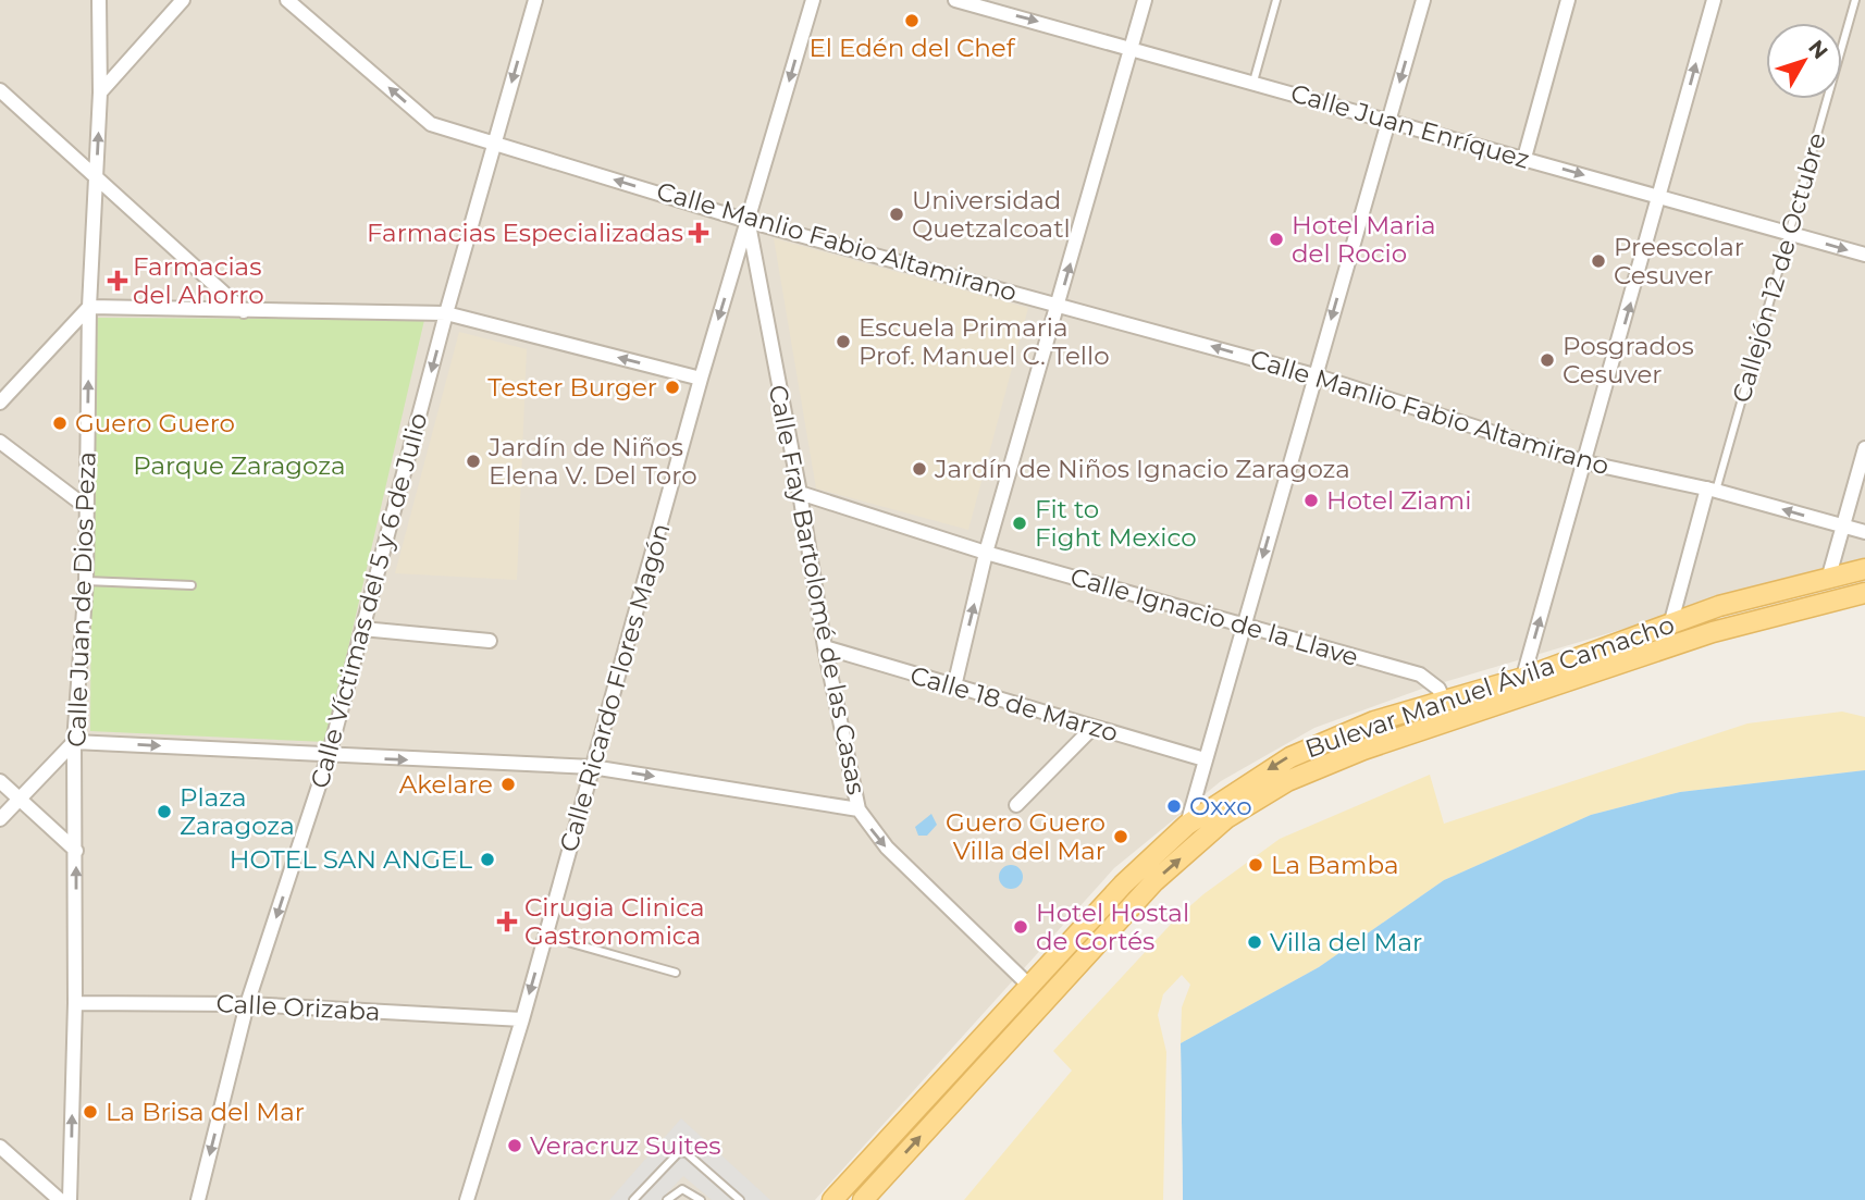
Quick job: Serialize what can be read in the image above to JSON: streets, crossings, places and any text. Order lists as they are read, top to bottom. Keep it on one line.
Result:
{"streets":{"main road":["Bulevar Manuel Ávila Camacho"],"street":["Calle Juan Enríquez","Calle Manlio Fabio Altamirano","Callejón 12 de Octubre","Calle Fray Bartolomé de las Casas","Calle Juan de Dios Peza","Calle Víctimas del 5 y 6 de Julio","Calle Ignacio de la Llave","Calle Ricardo Flores Magón","Calle 18 de Marzo","Calle Orizaba"]},"crossings":[["Calle Juan Enríquez","Callejón 12 de Octubre"],["Calle Manlio Fabio Altamirano","Callejón 12 de Octubre"],["Calle Manlio Fabio Altamirano","Calle Fray Bartolomé de las Casas"],["Calle Manlio Fabio Altamirano","Calle Víctimas del 5 y 6 de Julio"],["Calle Manlio Fabio Altamirano","Calle Ricardo Flores Magón"],["Callejón 12 de Octubre","Bulevar Manuel Ávila Camacho"],["Calle Fray Bartolomé de las Casas","Calle Ignacio de la Llave"],["Calle Fray Bartolomé de las Casas","Bulevar Manuel Ávila Camacho"],["Calle Fray Bartolomé de las Casas","Calle Ricardo Flores Magón"],["Calle Fray Bartolomé de las Casas","Calle 18 de Marzo"],["Calle Juan de Dios Peza","Calle Orizaba"],["Calle Víctimas del 5 y 6 de Julio","Calle Orizaba"],["Calle Ignacio de la Llave","Bulevar Manuel Ávila Camacho"],["Calle Ricardo Flores Magón","Calle Orizaba"]],"one_way":["Calle Juan Enríquez","Calle Manlio Fabio Altamirano","Calle Juan de Dios Peza","Calle Víctimas del 5 y 6 de Julio","Calle Ricardo Flores Magón"],"parks":["Parque Zaragoza"],"places":{"other":["El Edén del Chef","Universidad Quetzalcoatl","Hotel Maria del Rocio","Preescolar Cesuver","Escuela Primaria Prof. Manuel C. Tello","Posgrados Cesuver","Tester Burger","Guero Guero","Jardín de Niños Elena V. Del Toro","Jardín de Niños Ignacio Zaragoza","Hotel Ziami","Fit to Fight Mexico","Akelare","Oxxo","Plaza Zaragoza","Guero Guero Villa del Mar","HOTEL SAN ANGEL","La Bamba","Hotel Hostal de Cortés","Villa del Mar","La Brisa del Mar","Veracruz Suites"],"health":["Farmacias Especializadas","Farmacias del Ahorro","Cirugia Clinica Gastronomica"]},"north":"top right"}
